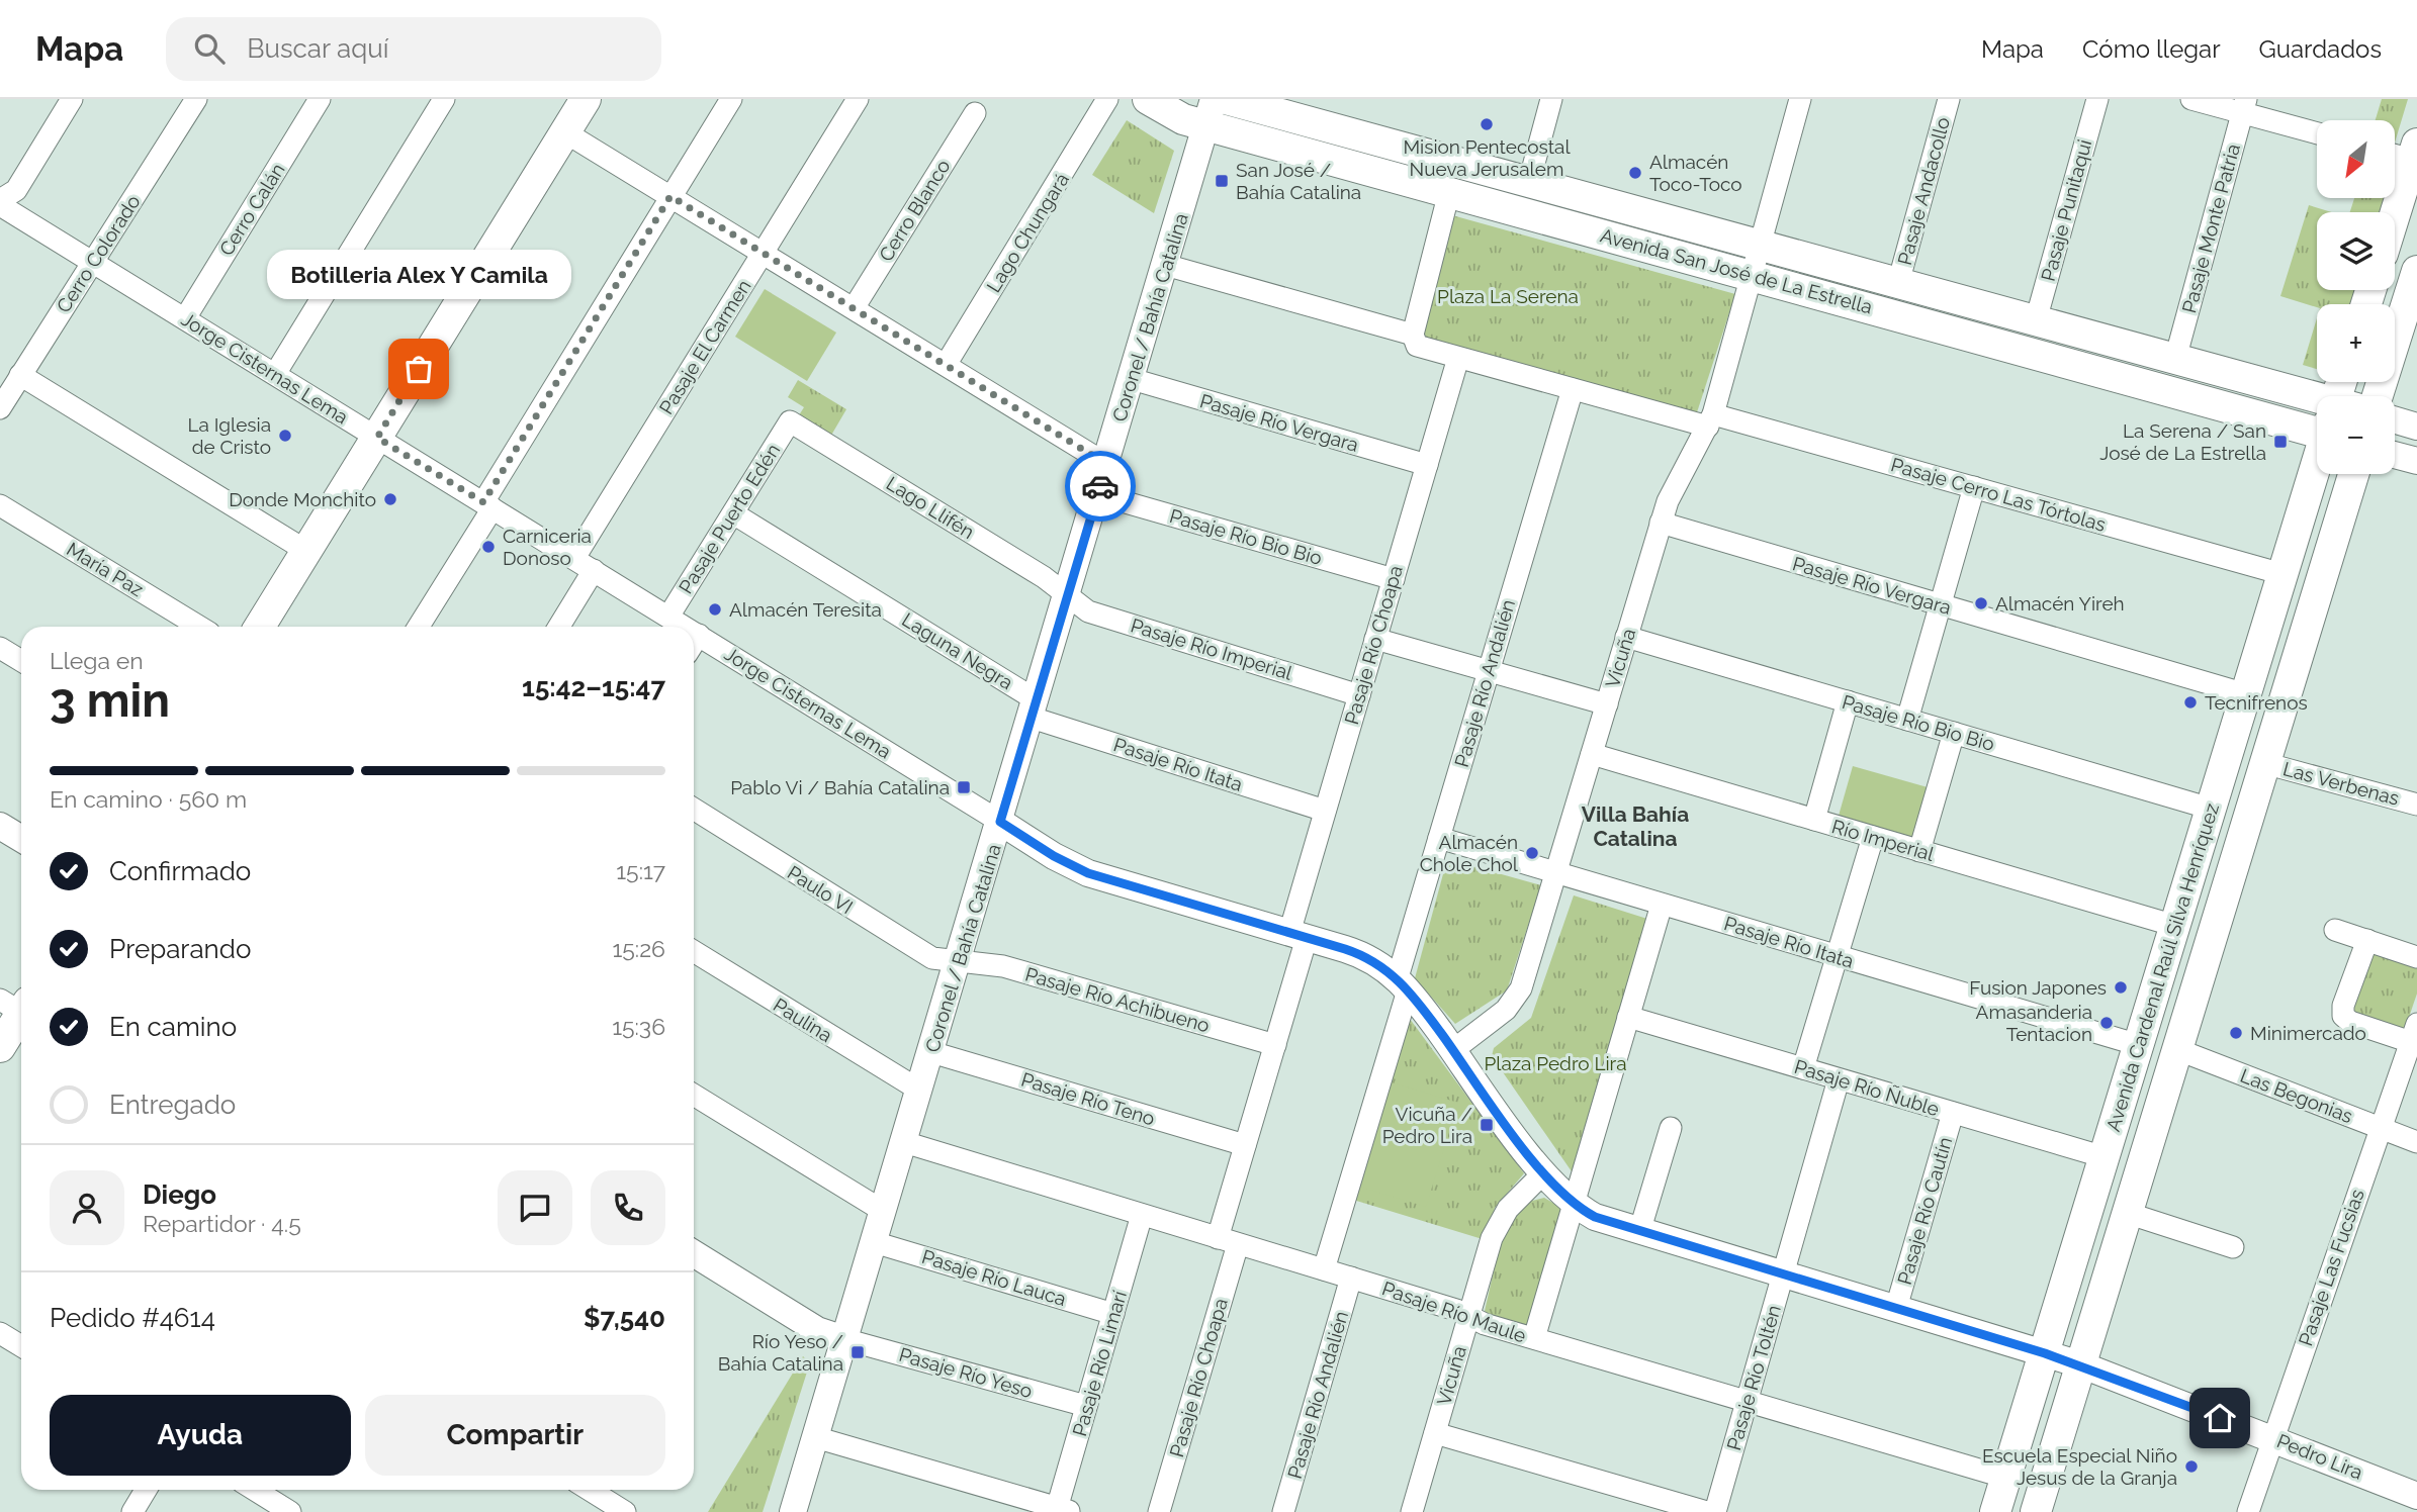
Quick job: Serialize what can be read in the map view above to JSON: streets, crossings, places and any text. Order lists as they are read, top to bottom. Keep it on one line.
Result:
{"streets":{"main road":["Avenida San José de La Estrella","Avenida Cardenal Raúl Silva Henríquez"],"street":["Pasaje Andacollo","Cerro Calán","Cerro Blanco","Pasaje Punitaqui","Pasaje Monte Patria","Lago Chungará","Cerro Colorado","Coronel / Bahía Catalina","Pasaje El Carmen","Jorge Cisternas Lema","Pasaje Río Vergara","Pasaje Cerro Las Tórtolas","Lago Llifén","Pasaje Puerto Edén","Pasaje Río Bio Bio","María Paz","Pasaje Río Choapa","Pasaje Río Imperial","Laguna Negra","Vicuña","Pasaje Río Andalién","Pasaje Río Itata","Las Verbenas","Río Imperial","Paulo VI","Pasaje Río Achibueno","Paulina","Pasaje Río Ñuble","Las Begonias","Pasaje Río Teno","Pasaje Río Cautín","Pasaje Las Fucsias","Pasaje Río Lauca","Pasaje Río Maule","Pasaje Río Limarí","Pasaje Río Yeso","Pasaje Río Toltén","Pedro Lira"]},"crossings":[["Pasaje Andacollo","Avenida San José de La Estrella"],["Cerro Calán","Jorge Cisternas Lema"],["Pasaje Punitaqui","Avenida San José de La Estrella"],["Pasaje Monte Patria","Avenida San José de La Estrella"],["Cerro Colorado","Jorge Cisternas Lema"],["Avenida San José de La Estrella","Coronel / Bahía Catalina"],["Avenida San José de La Estrella","Vicuña"],["Coronel / Bahía Catalina","Jorge Cisternas Lema"],["Coronel / Bahía Catalina","Pasaje Río Vergara"],["Coronel / Bahía Catalina","Pasaje Cerro Las Tórtolas"],["Coronel / Bahía Catalina","Lago Llifén"],["Coronel / Bahía Catalina","Pasaje Río Bio Bio"],["Coronel / Bahía Catalina","Pasaje Río Imperial"],["Coronel / Bahía Catalina","Laguna Negra"],["Coronel / Bahía Catalina","Pasaje Río Itata"],["Coronel / Bahía Catalina","Paulo VI"],["Coronel / Bahía Catalina","Pasaje Río Achibueno"],["Coronel / Bahía Catalina","Paulina"],["Coronel / Bahía Catalina","Pasaje Río Teno"],["Coronel / Bahía Catalina","Pasaje Río Lauca"],["Coronel / Bahía Catalina","Pasaje Río Maule"],["Coronel / Bahía Catalina","Pasaje Río Yeso"],["Coronel / Bahía Catalina","Pedro Lira"],["Pasaje El Carmen","Jorge Cisternas Lema"],["Jorge Cisternas Lema","Pasaje Puerto Edén"],["Jorge Cisternas Lema","Pedro Lira"],["Pasaje Río Vergara","Pasaje Río Choapa"],["Pasaje Río Vergara","Vicuña"],["Pasaje Río Vergara","Avenida Cardenal Raúl Silva Henríquez"],["Pasaje Cerro Las Tórtolas","Pasaje Río Choapa"],["Pasaje Cerro Las Tórtolas","Vicuña"],["Pasaje Cerro Las Tórtolas","Pasaje Río Andalién"],["Pasaje Cerro Las Tórtolas","Avenida Cardenal Raúl Silva Henríquez"],["Lago Llifén","Pasaje Puerto Edén"],["Lago Llifén","Pasaje Río Imperial"],["Pasaje Puerto Edén","Laguna Negra"],["Pasaje Río Bio Bio","Pasaje Río Choapa"],["Pasaje Río Bio Bio","Vicuña"],["Pasaje Río Bio Bio","Avenida Cardenal Raúl Silva Henríquez"],["Pasaje Río Choapa","Pasaje Río Imperial"],["Pasaje Río Choapa","Pasaje Río Itata"],["Pasaje Río Choapa","Pasaje Río Achibueno"],["Pasaje Río Choapa","Pasaje Río Teno"],["Pasaje Río Choapa","Pasaje Río Maule"],["Pasaje Río Choapa","Pedro Lira"],["Laguna Negra","Pasaje Río Itata"],["Vicuña","Pasaje Río Itata"],["Vicuña","Río Imperial"],["Vicuña","Pasaje Río Maule"],["Vicuña","Pedro Lira"],["Pasaje Río Andalién","Pasaje Río Itata"],["Pasaje Río Andalién","Pasaje Río Maule"],["Pasaje Río Andalién","Pedro Lira"],["Pasaje Río Itata","Avenida Cardenal Raúl Silva Henríquez"],["Las Verbenas","Avenida Cardenal Raúl Silva Henríquez"],["Río Imperial","Avenida Cardenal Raúl Silva Henríquez"],["Paulo VI","Pasaje Río Achibueno"],["Avenida Cardenal Raúl Silva Henríquez","Pasaje Río Ñuble"],["Avenida Cardenal Raúl Silva Henríquez","Las Begonias"],["Avenida Cardenal Raúl Silva Henríquez","Pasaje Río Maule"],["Avenida Cardenal Raúl Silva Henríquez","Pedro Lira"],["Pasaje Río Ñuble","Pasaje Río Cautín"],["Pasaje Río Ñuble","Pasaje Río Toltén"],["Las Begonias","Pasaje Las Fucsias"],["Pasaje Río Cautín","Pedro Lira"],["Pasaje Las Fucsias","Pedro Lira"],["Pasaje Río Lauca","Pasaje Río Limarí"],["Pasaje Río Maule","Pasaje Río Limarí"],["Pasaje Río Maule","Pasaje Río Toltén"],["Pasaje Río Limarí","Pasaje Río Yeso"],["Pasaje Río Toltén","Pedro Lira"]],"districts":["Villa Bahía Catalina"],"parks":["Plaza La Serena","Plaza Pedro Lira"],"places":{"other":["Mision Pentecostal Nueva Jerusalem","Almacén Toco-Toco","Botilleria Alex Y Camila","La Iglesia de Cristo","Donde Monchito","Carniceria Donoso","Almacén Yireh","Almacén Teresita","Tecnifrenos","Almacén Chole Chol","Fusion Japones","Amasanderia Tentacion","Minimercado","Escuela Especial Niño Jesus de la Granja"],"transit":["San José / Bahía Catalina","La Serena / San José de La Estrella","Pablo Vi / Bahía Catalina","Vicuña / Pedro Lira","Río Yeso / Bahía Catalina"]},"north":"bottom left","page":{"header":"Mapa","search":"Buscar aquí","nav":["Mapa","Cómo llegar","Guardados"],"map_buttons":["+","−"],"bubble":"Botilleria Alex Y Camila","heading":["3 min","Llega en","15:42–15:47"],"panel":["Diego","Repartidor · 4.5","Pedido #4614","$7,540"],"bar":"En camino · 560 m","list":[["Confirmado","15:17"],["Preparando","15:26"],["En camino","15:36"],"Entregado"],"buttons":["Ayuda","Compartir"]}}
